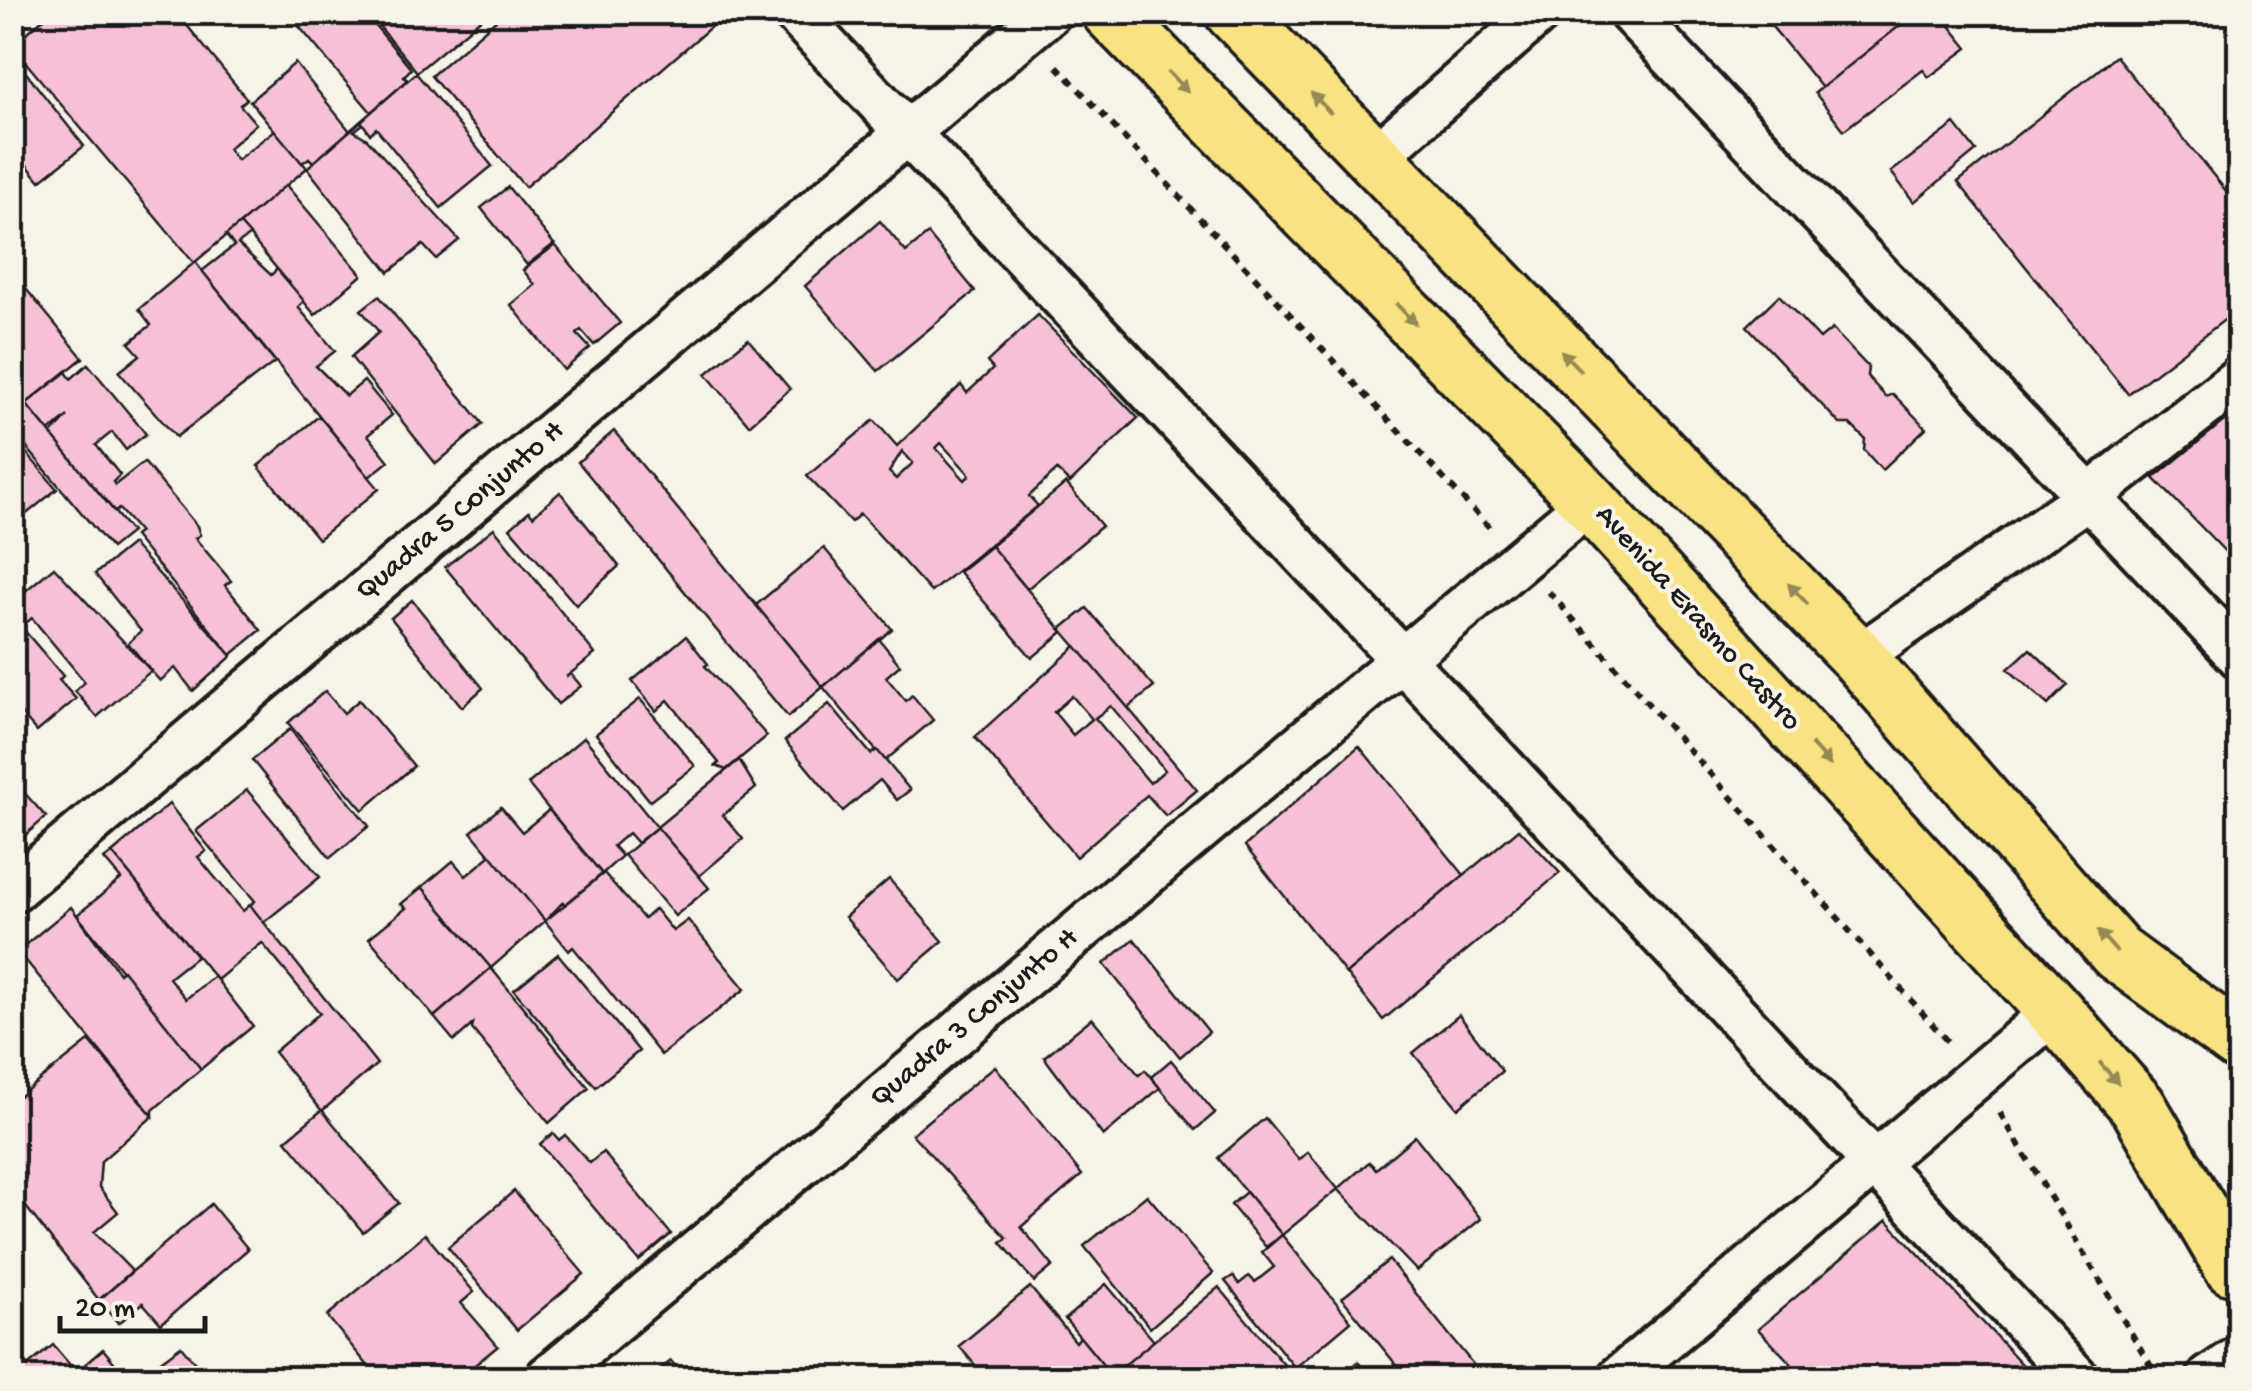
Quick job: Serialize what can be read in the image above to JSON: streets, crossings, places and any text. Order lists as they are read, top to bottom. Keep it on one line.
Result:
{"streets":{"main road":["Avenida Erasmo Castro"],"street":["Quadra 5 Conjunto H","Quadra 3 Conjunto H"]},"crossings":[["Avenida Erasmo Castro","Quadra 3 Conjunto H"]],"scale_bar":"20 m"}
